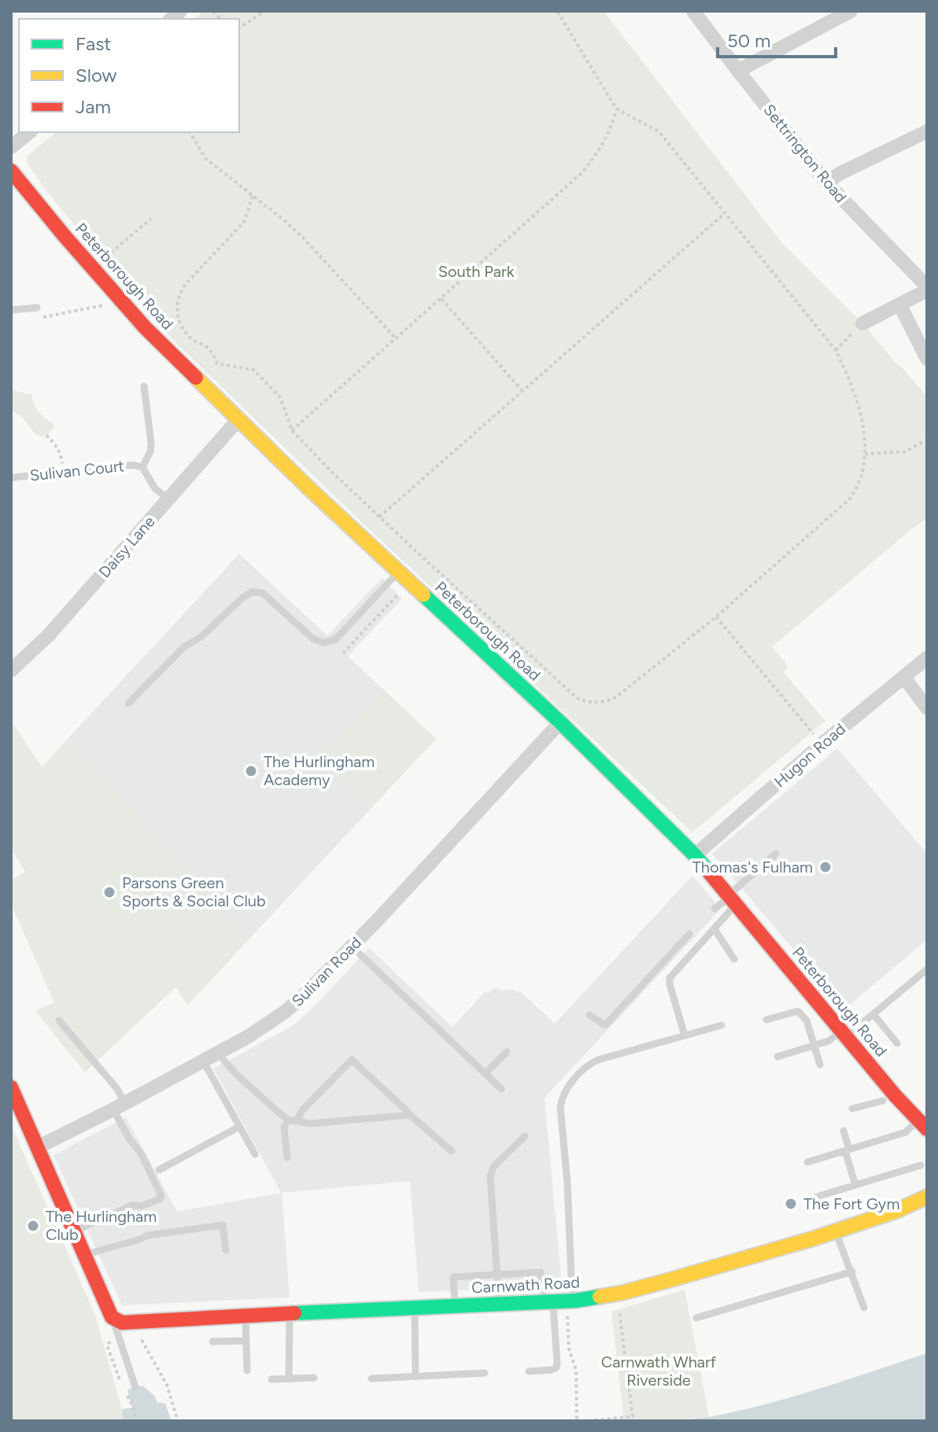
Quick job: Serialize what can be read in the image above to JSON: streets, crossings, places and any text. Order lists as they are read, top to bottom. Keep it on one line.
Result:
{"streets":{"street":["Settrington Road","Peterborough Road","Daisy Lane","Hugon Road","Sulivan Road","Carnwath Road"],"lane":["Sulivan Court"]},"crossings":[["Peterborough Road","Daisy Lane"],["Peterborough Road","Hugon Road"],["Peterborough Road","Sulivan Road"],["Sulivan Court","Daisy Lane"]],"parks":["South Park","Carnwath Wharf Riverside"],"places":["The Hurlingham Academy","Thomas's Fulham","Parsons Green Sports & Social Club","The Fort Gym","The Hurlingham Club"],"legend":["Fast","Slow","Jam"],"scale_bar":"50 m"}
